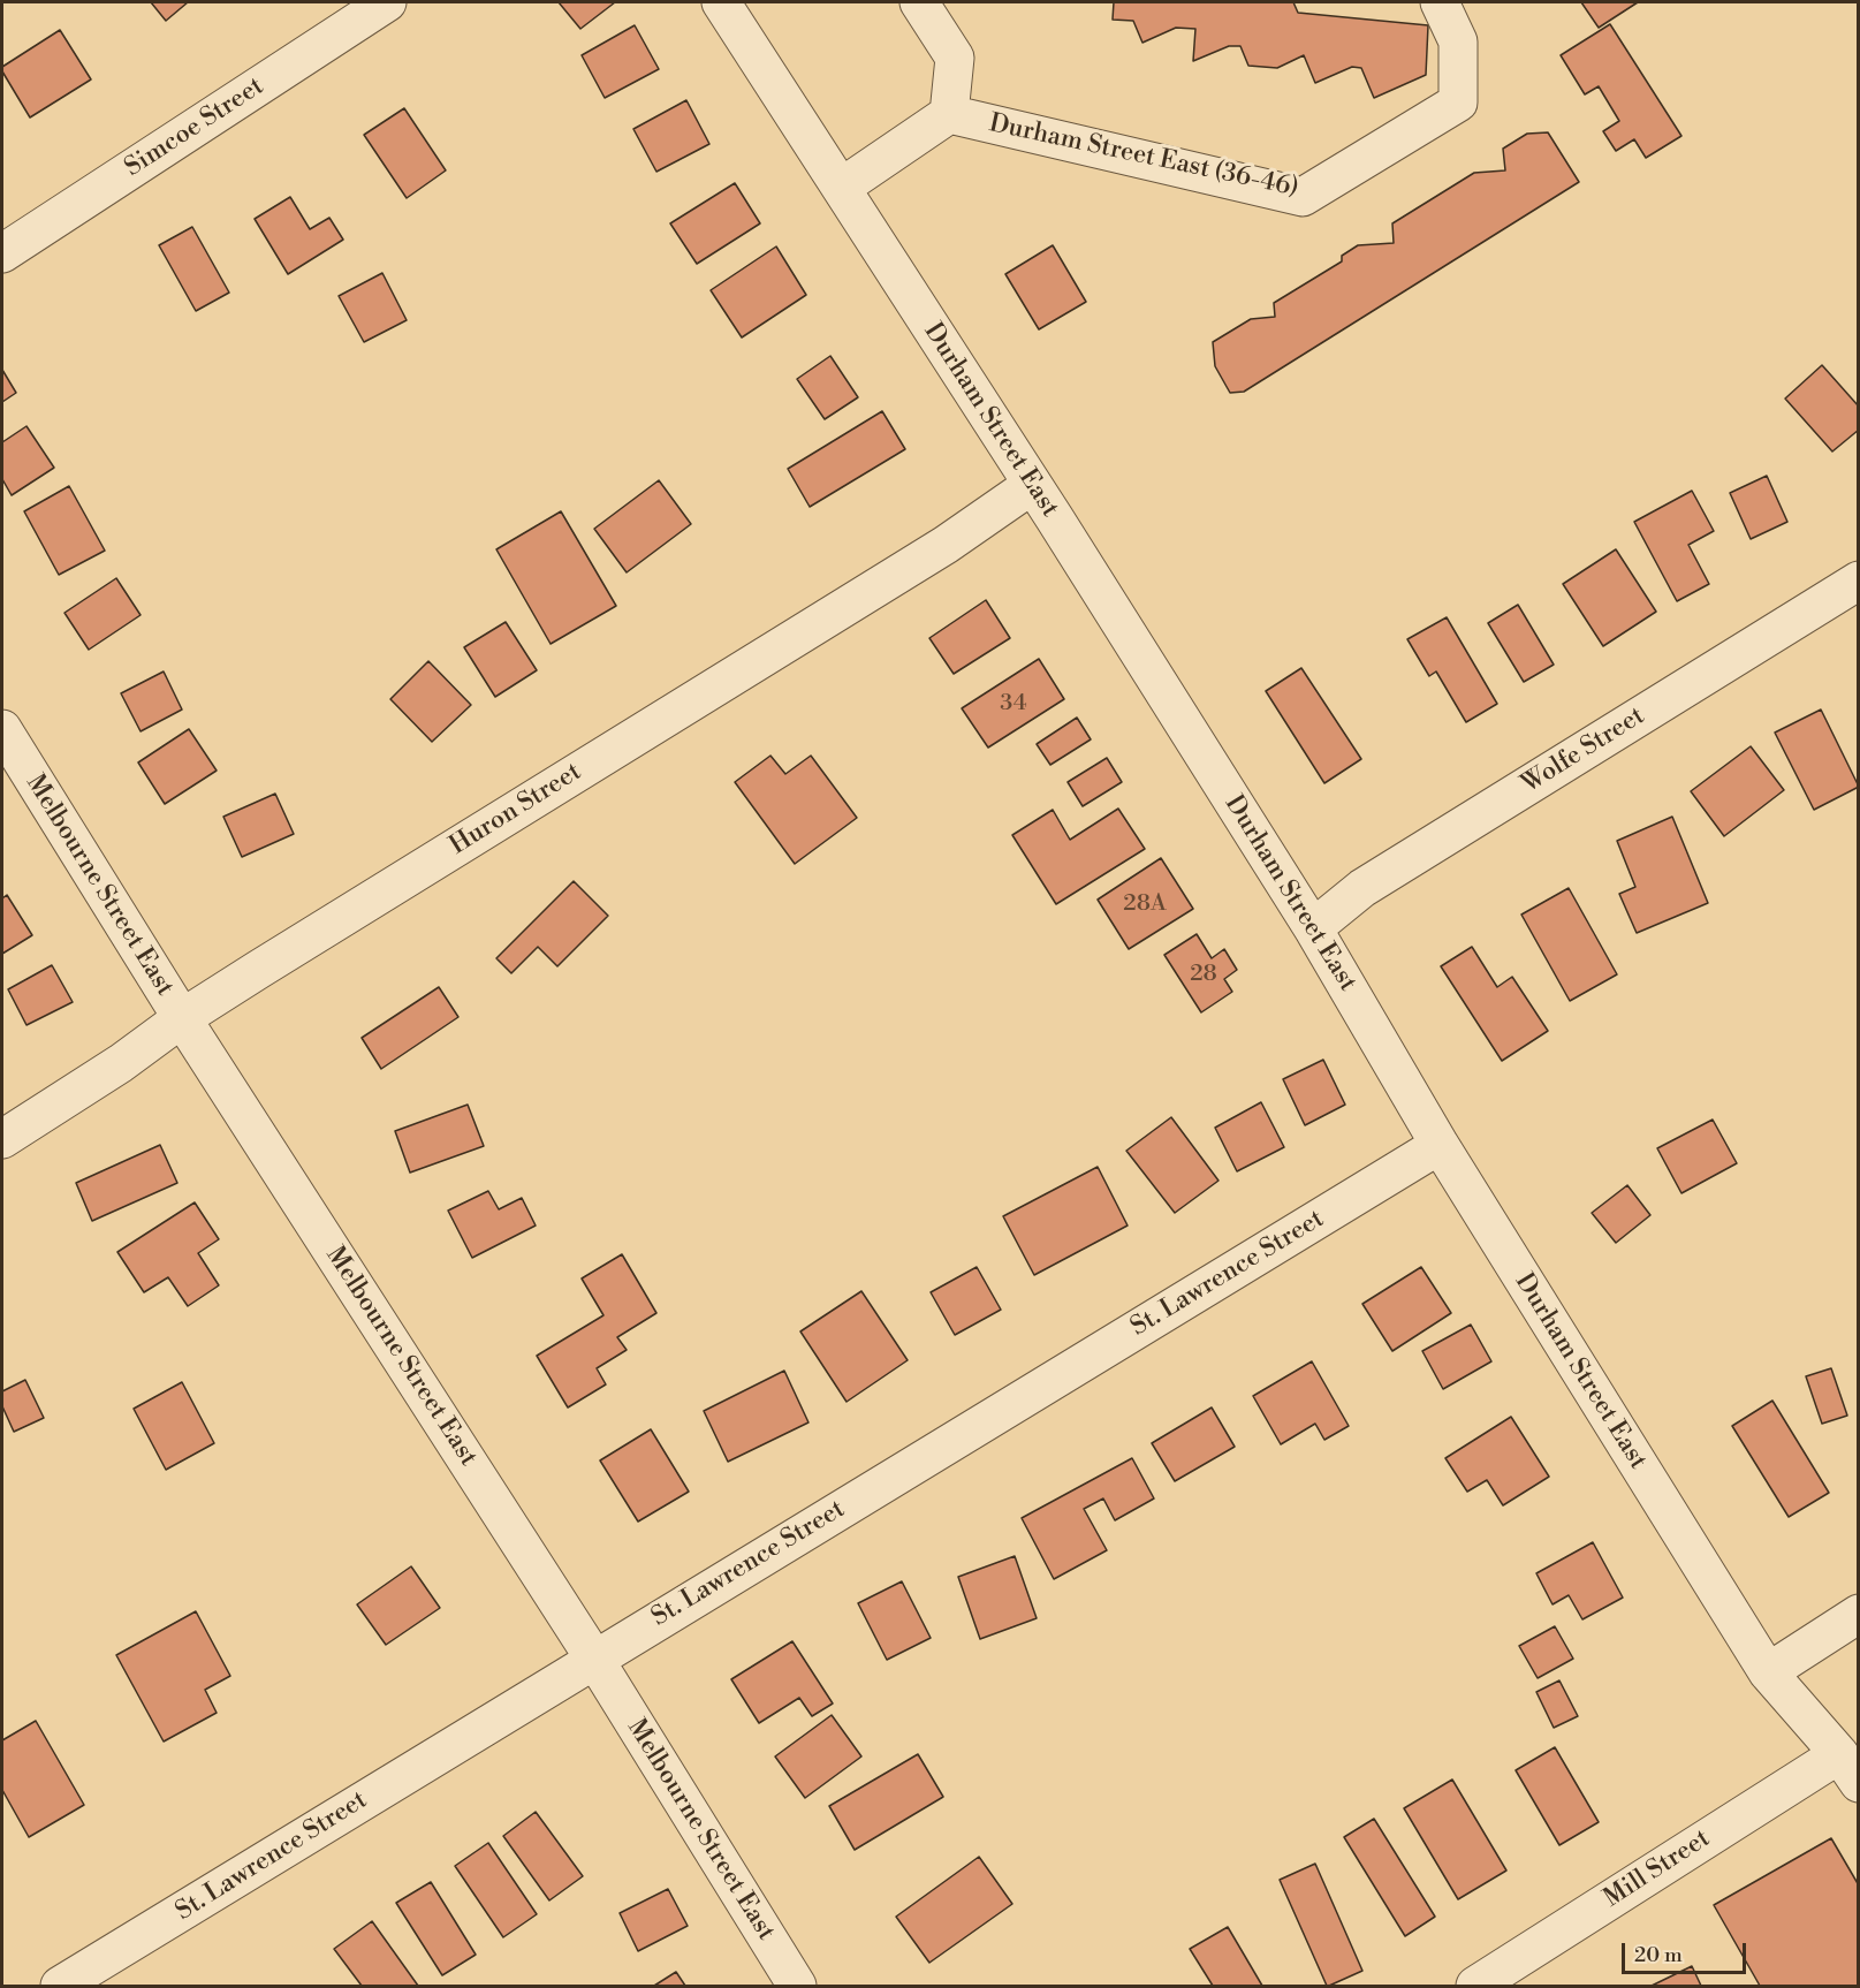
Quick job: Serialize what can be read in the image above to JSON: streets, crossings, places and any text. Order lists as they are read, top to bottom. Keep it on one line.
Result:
{"streets":{"street":["Simcoe Street","Durham Street East (36-46)","Durham Street East","Wolfe Street","Huron Street","Melbourne Street East","St. Lawrence Street","Mill Street"]},"crossings":[["Durham Street East","Wolfe Street"],["Durham Street East","Huron Street"],["Durham Street East","St. Lawrence Street"],["Durham Street East","Mill Street"],["Huron Street","Melbourne Street East"],["Melbourne Street East","St. Lawrence Street"]],"house_numbers":["34","28A","28"],"scale_bar":"20 m"}
